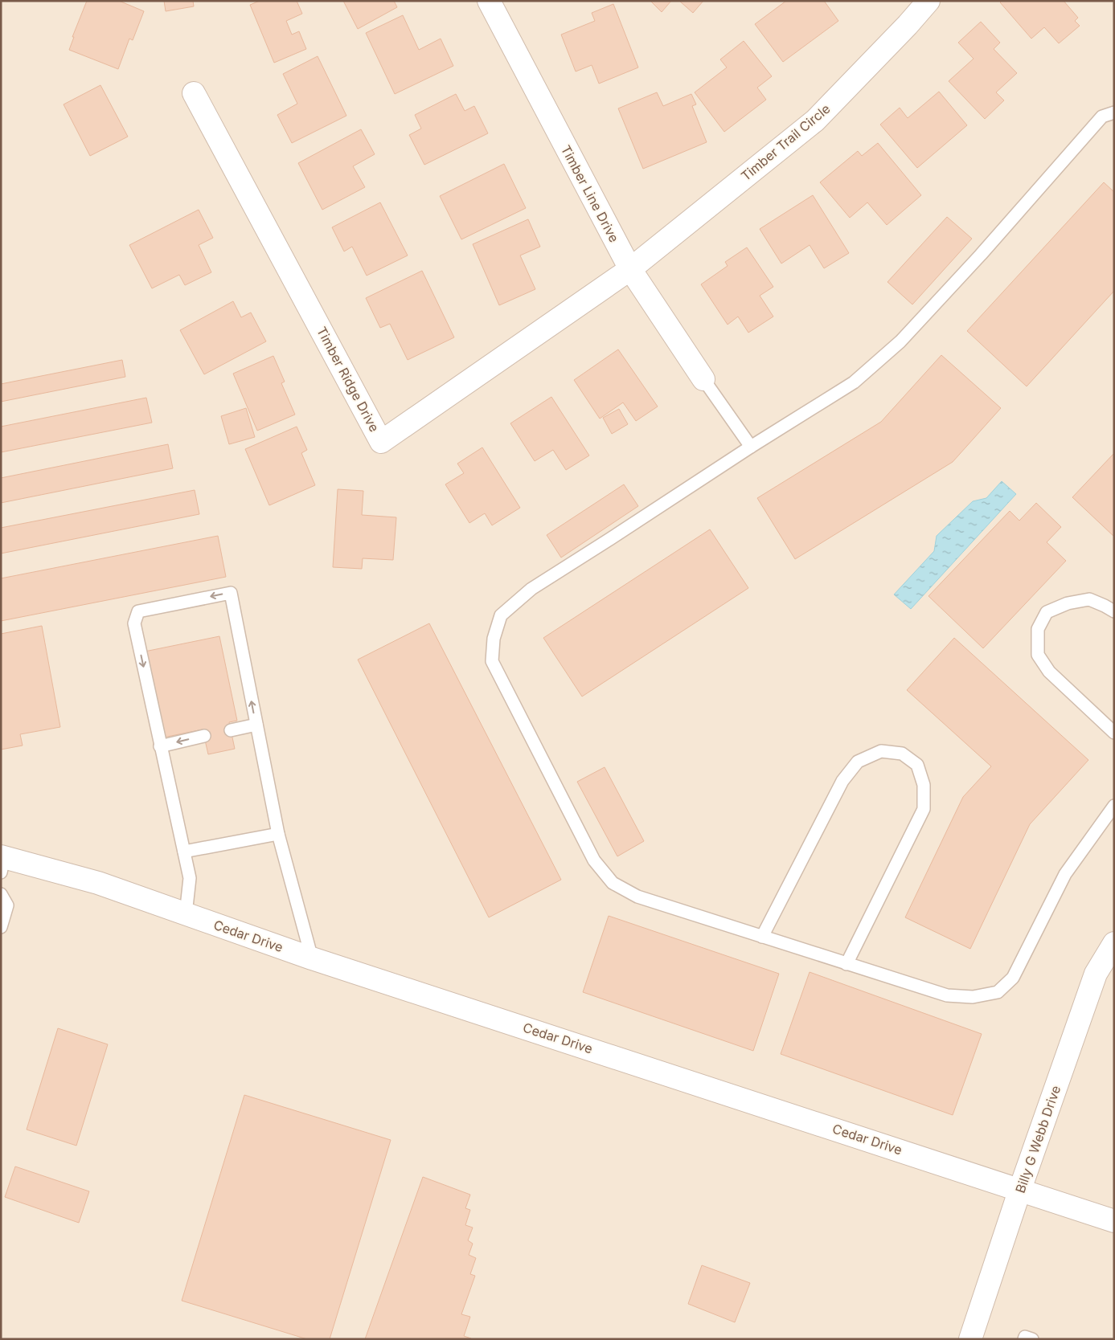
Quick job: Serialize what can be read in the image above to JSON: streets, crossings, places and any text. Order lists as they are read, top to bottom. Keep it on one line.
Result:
{"streets":{"street":["Timber Trail Circle","Timber Line Drive","Timber Ridge Drive","Cedar Drive","Billy G Webb Drive"]},"crossings":[["Timber Trail Circle","Timber Line Drive"],["Timber Trail Circle","Timber Ridge Drive"],["Timber Line Drive","Timber Ridge Drive"],["Cedar Drive","Billy G Webb Drive"]]}
